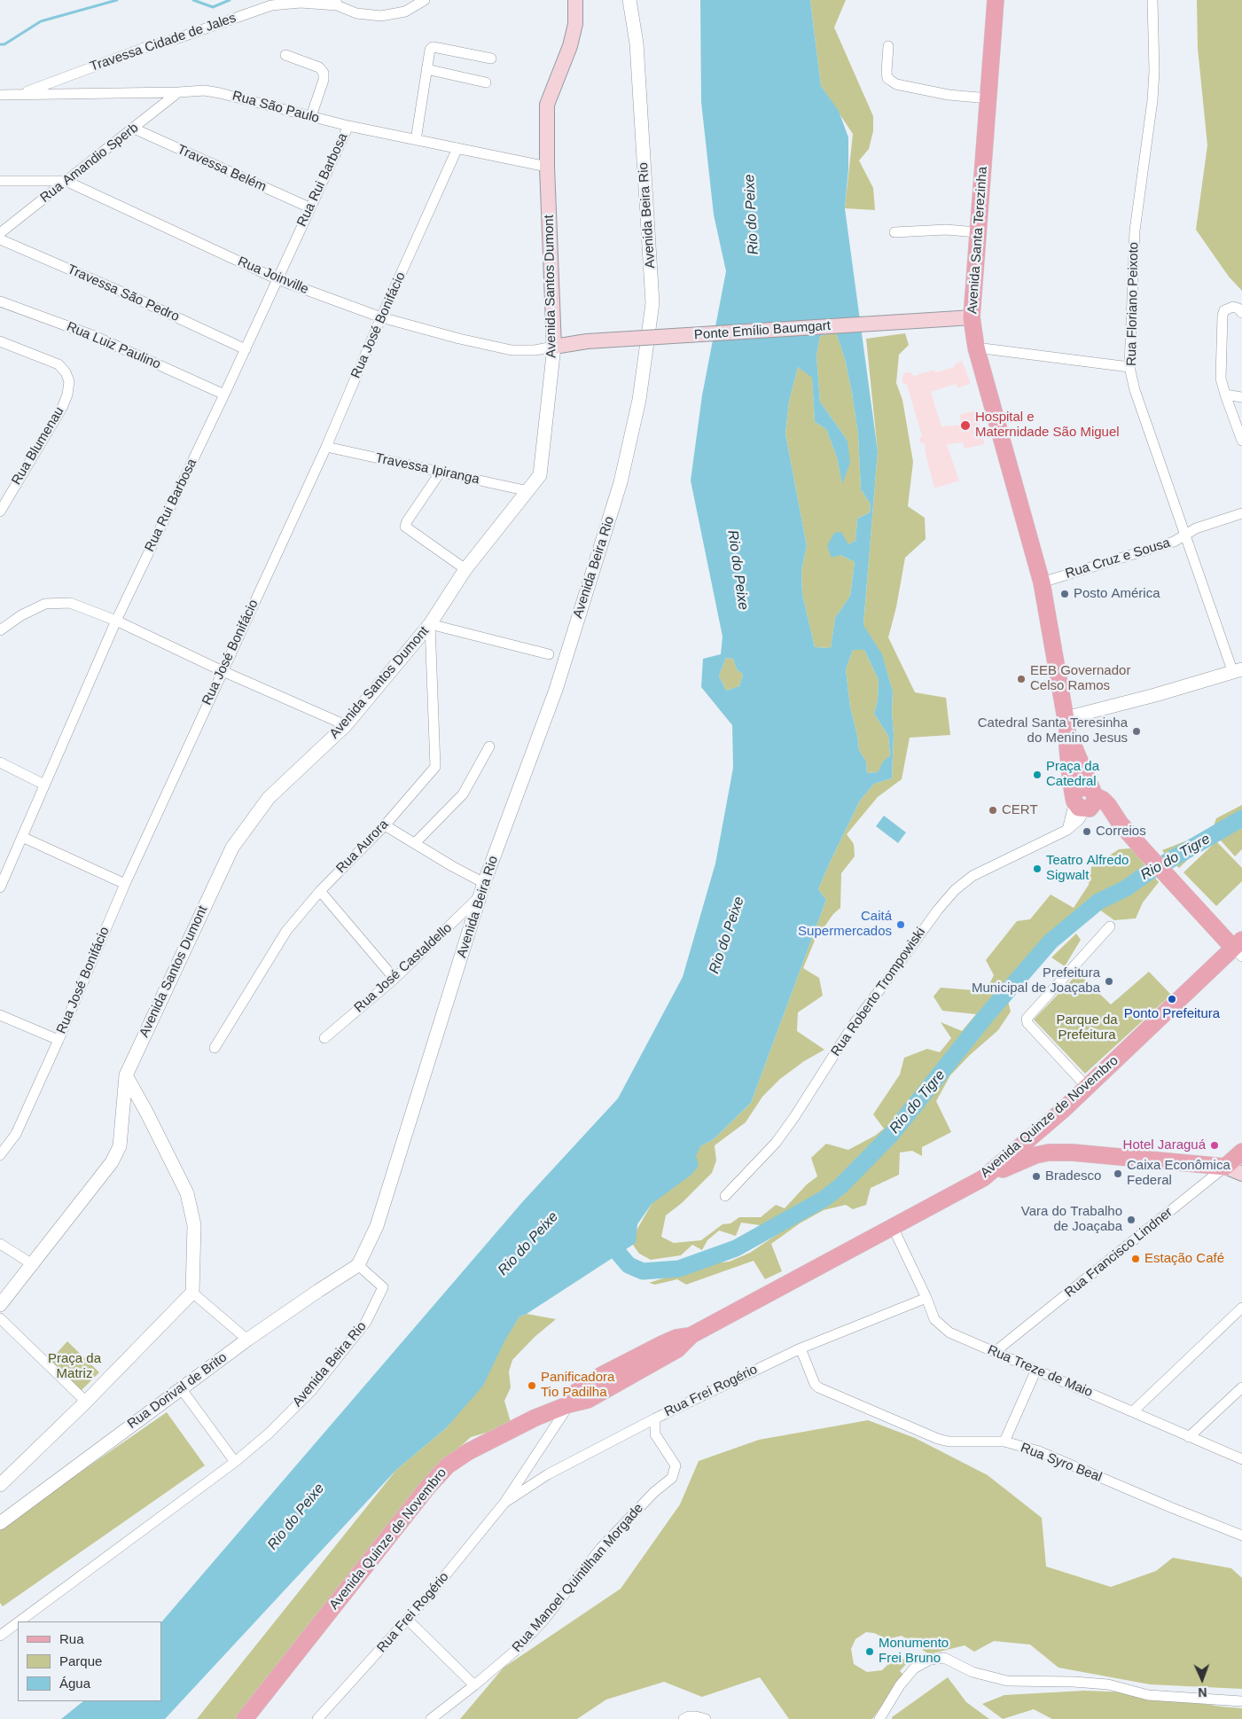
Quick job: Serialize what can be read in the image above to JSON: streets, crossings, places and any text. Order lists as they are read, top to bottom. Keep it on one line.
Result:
{"streets":{"main road":["Avenida Santa Terezinha","Avenida Santos Dumont","Ponte Emílio Baumgart","Avenida Quinze de Novembro","Rua Francisco Lindner"],"street":["Travessa Cidade de Jales","Rua São Paulo","Rua Amandio Sperb","Travessa Belém","Rua Rui Barbosa","Avenida Beira Rio","Rua Joinville","Travessa São Pedro","Rua Floriano Peixoto","Rua José Bonifácio","Rua Luiz Paulino","Rua Blumenau","Travessa Ipiranga","Rua Cruz e Sousa","Rua Aurora","Rua José Castaldello","Rua Roberto Trompowiski","Rua Treze de Maio","Rua Dorival de Brito","Rua Frei Rogério","Rua Syro Beal","Rua Manoel Quintilhan Morgade"]},"crossings":[["Travessa Cidade de Jales","Rua São Paulo"],["Rua São Paulo","Rua Amandio Sperb"],["Rua São Paulo","Rua Rui Barbosa"],["Rua São Paulo","Avenida Santos Dumont"],["Rua São Paulo","Rua José Bonifácio"],["Rua Amandio Sperb","Travessa Belém"],["Rua Amandio Sperb","Rua Joinville"],["Travessa Belém","Rua Rui Barbosa"],["Rua Rui Barbosa","Rua Joinville"],["Rua Rui Barbosa","Travessa São Pedro"],["Rua Rui Barbosa","Rua Luiz Paulino"],["Avenida Beira Rio","Rua José Castaldello"],["Avenida Beira Rio","Rua Dorival de Brito"],["Avenida Santa Terezinha","Ponte Emílio Baumgart"],["Avenida Santa Terezinha","Rua Cruz e Sousa"],["Avenida Santa Terezinha","Rua Roberto Trompowiski"],["Rua Joinville","Avenida Santos Dumont"],["Rua Joinville","Rua José Bonifácio"],["Rua Joinville","Ponte Emílio Baumgart"],["Avenida Santos Dumont","Ponte Emílio Baumgart"],["Avenida Santos Dumont","Travessa Ipiranga"],["Avenida Santos Dumont","Rua Aurora"],["Rua Floriano Peixoto","Rua Cruz e Sousa"],["Rua José Bonifácio","Travessa Ipiranga"],["Avenida Quinze de Novembro","Rua Treze de Maio"],["Avenida Quinze de Novembro","Rua Frei Rogério"],["Rua Francisco Lindner","Rua Treze de Maio"],["Rua Treze de Maio","Rua Frei Rogério"],["Rua Frei Rogério","Rua Syro Beal"],["Rua Frei Rogério","Rua Manoel Quintilhan Morgade"]],"water":["Rio do Peixe","Rio do Tigre"],"parks":["Parque da Prefeitura","Praça da Matriz"],"places":["Hospital e Maternidade São Miguel","Posto América","EEB Governador Celso Ramos","Catedral Santa Teresinha do Menino Jesus","Praça da Catedral","CERT","Correios","Teatro Alfredo Sigwalt","Caitá Supermercados","Prefeitura Municipal de Joaçaba","Ponto Prefeitura","Hotel Jaraguá","Caixa Econômica Federal","Bradesco","Vara do Trabalho de Joaçaba","Estação Café","Panificadora Tio Padilha","Monumento Frei Bruno"],"legend":["Rua","Parque","Água"],"north":"bottom"}
